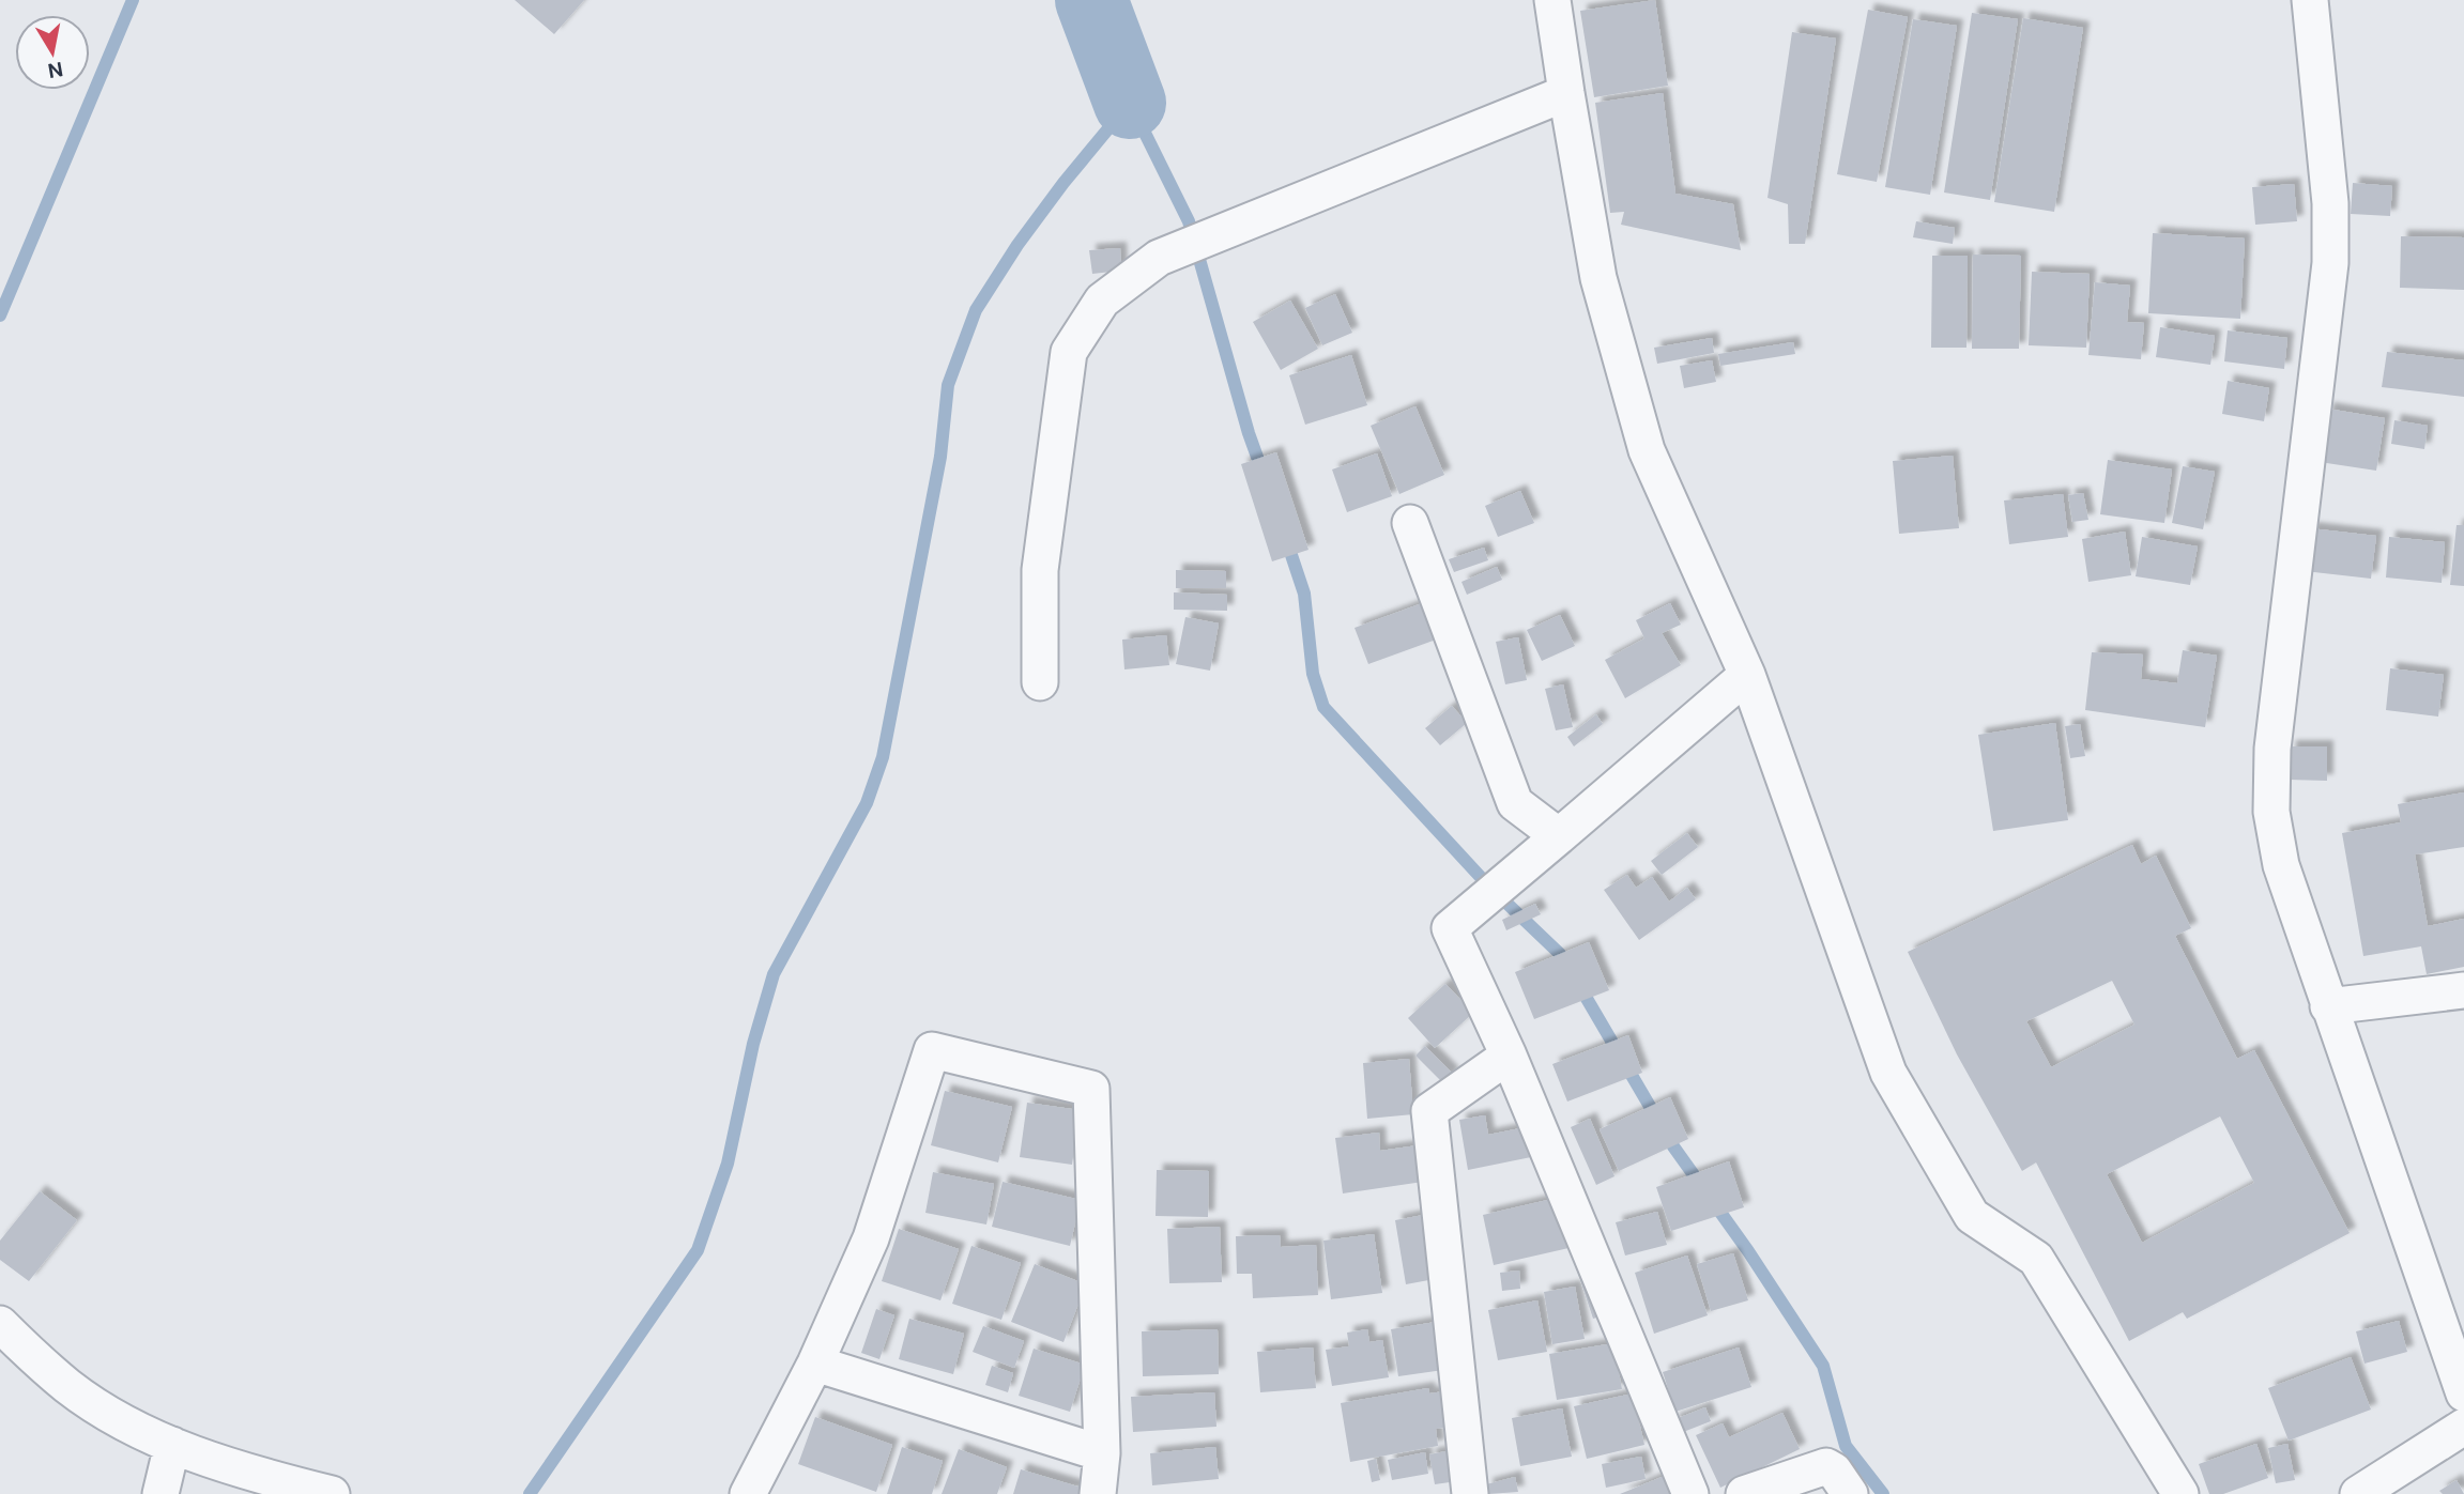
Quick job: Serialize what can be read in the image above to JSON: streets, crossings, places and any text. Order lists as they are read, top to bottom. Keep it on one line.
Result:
{"north":"bottom"}
